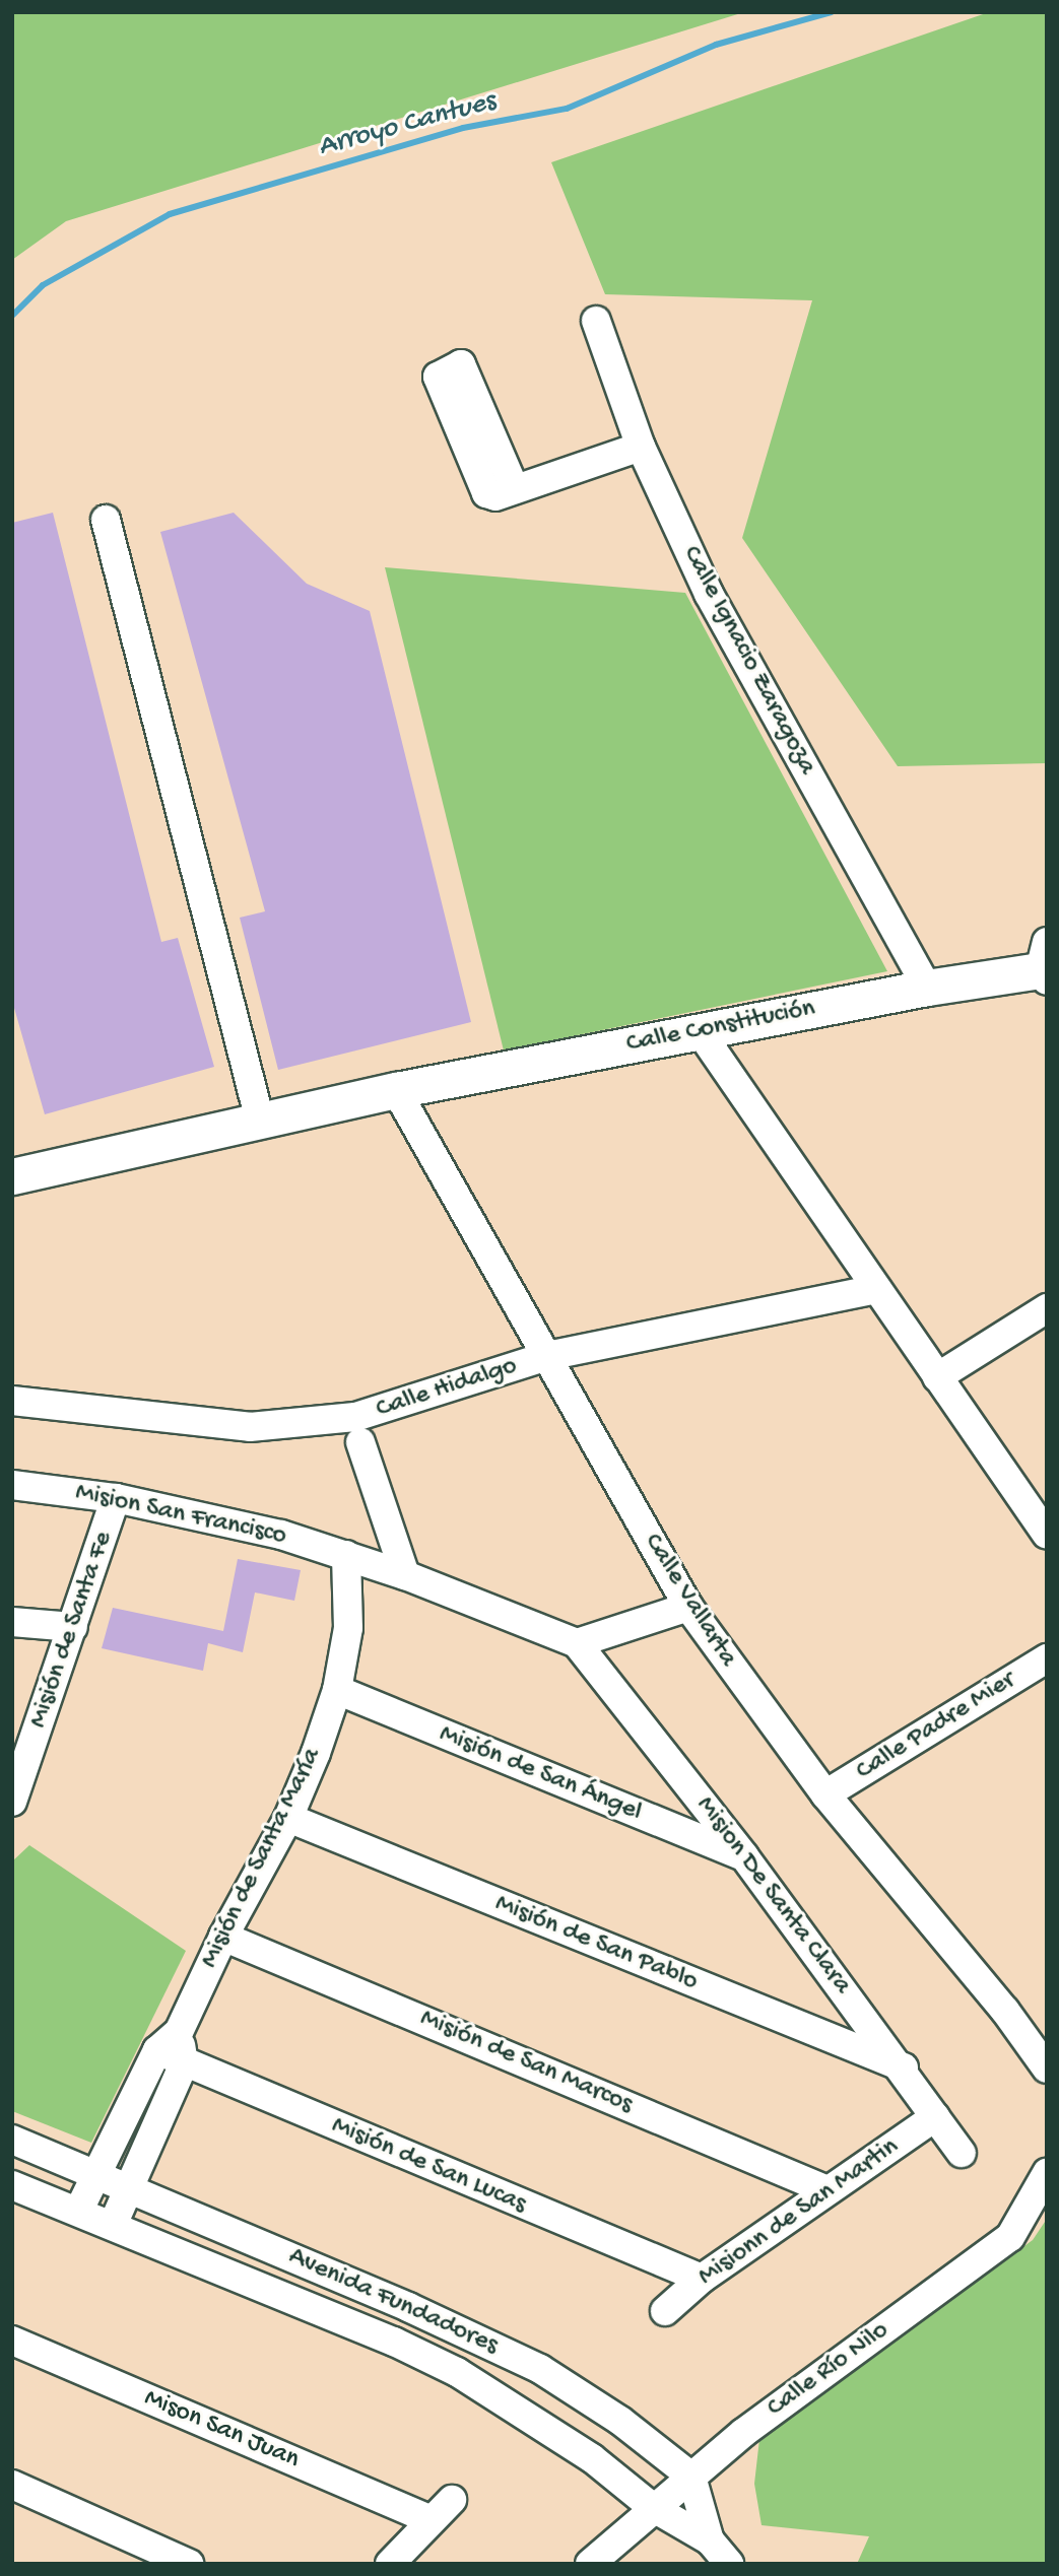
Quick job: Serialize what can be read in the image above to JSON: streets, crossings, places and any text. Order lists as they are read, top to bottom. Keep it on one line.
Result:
{"streets":{"main road":["Calle Constitución"],"street":["Calle Ignacio Zaragoza","Calle Hidalgo","Mision San Francisco","Calle Vallarta","Misión de Santa Fe","Calle Padre Mier","Misión de San Ángel","Misión de Santa María","Mision De Santa Clara","Misión de San Pablo","Misión de San Marcos","Misión de San Lucas","Misionn de San Martin","Avenida Fundadores","Calle Río Nilo","Mison San Juan"]},"crossings":[["Calle Ignacio Zaragoza","Calle Constitución"],["Calle Constitución","Calle Vallarta"],["Calle Hidalgo","Calle Vallarta"],["Mision San Francisco","Misión de Santa Fe"],["Mision San Francisco","Misión de Santa María"],["Mision San Francisco","Mision De Santa Clara"],["Calle Vallarta","Calle Padre Mier"],["Misión de San Ángel","Misión de Santa María"],["Misión de San Ángel","Mision De Santa Clara"],["Misión de Santa María","Misión de San Pablo"],["Misión de Santa María","Misión de San Marcos"],["Mision De Santa Clara","Misión de San Pablo"],["Mision De Santa Clara","Misionn de San Martin"],["Misión de San Marcos","Misionn de San Martin"],["Misión de San Lucas","Misionn de San Martin"],["Avenida Fundadores","Calle Río Nilo"]],"water":["Arroyo Cantues"]}
